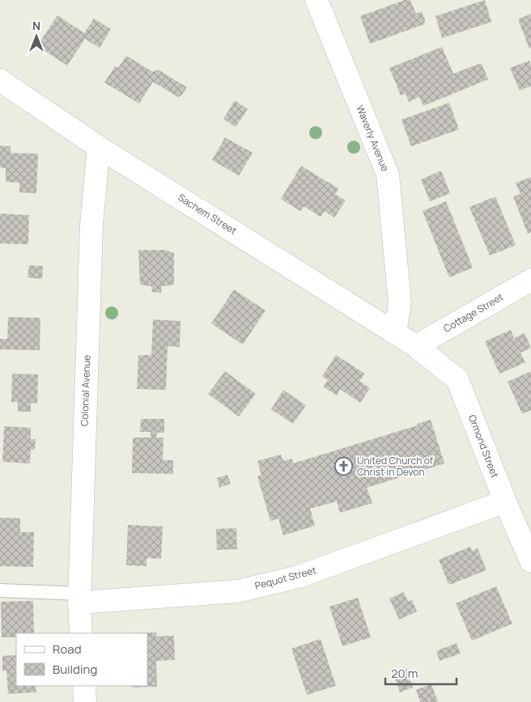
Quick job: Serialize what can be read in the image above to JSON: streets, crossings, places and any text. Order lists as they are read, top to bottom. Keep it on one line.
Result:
{"streets":{"street":["Waverly Avenue","Sachem Street","Cottage Street","Colonial Avenue","Ormond Street","Pequot Street"]},"crossings":[["Waverly Avenue","Sachem Street"],["Sachem Street","Cottage Street"],["Sachem Street","Colonial Avenue"],["Sachem Street","Ormond Street"],["Cottage Street","Ormond Street"],["Colonial Avenue","Pequot Street"],["Ormond Street","Pequot Street"]],"places":{"church":["United Church of Christ in Devon"]},"legend":["Road","Building"],"scale_bar":"20 m","north":"top"}
